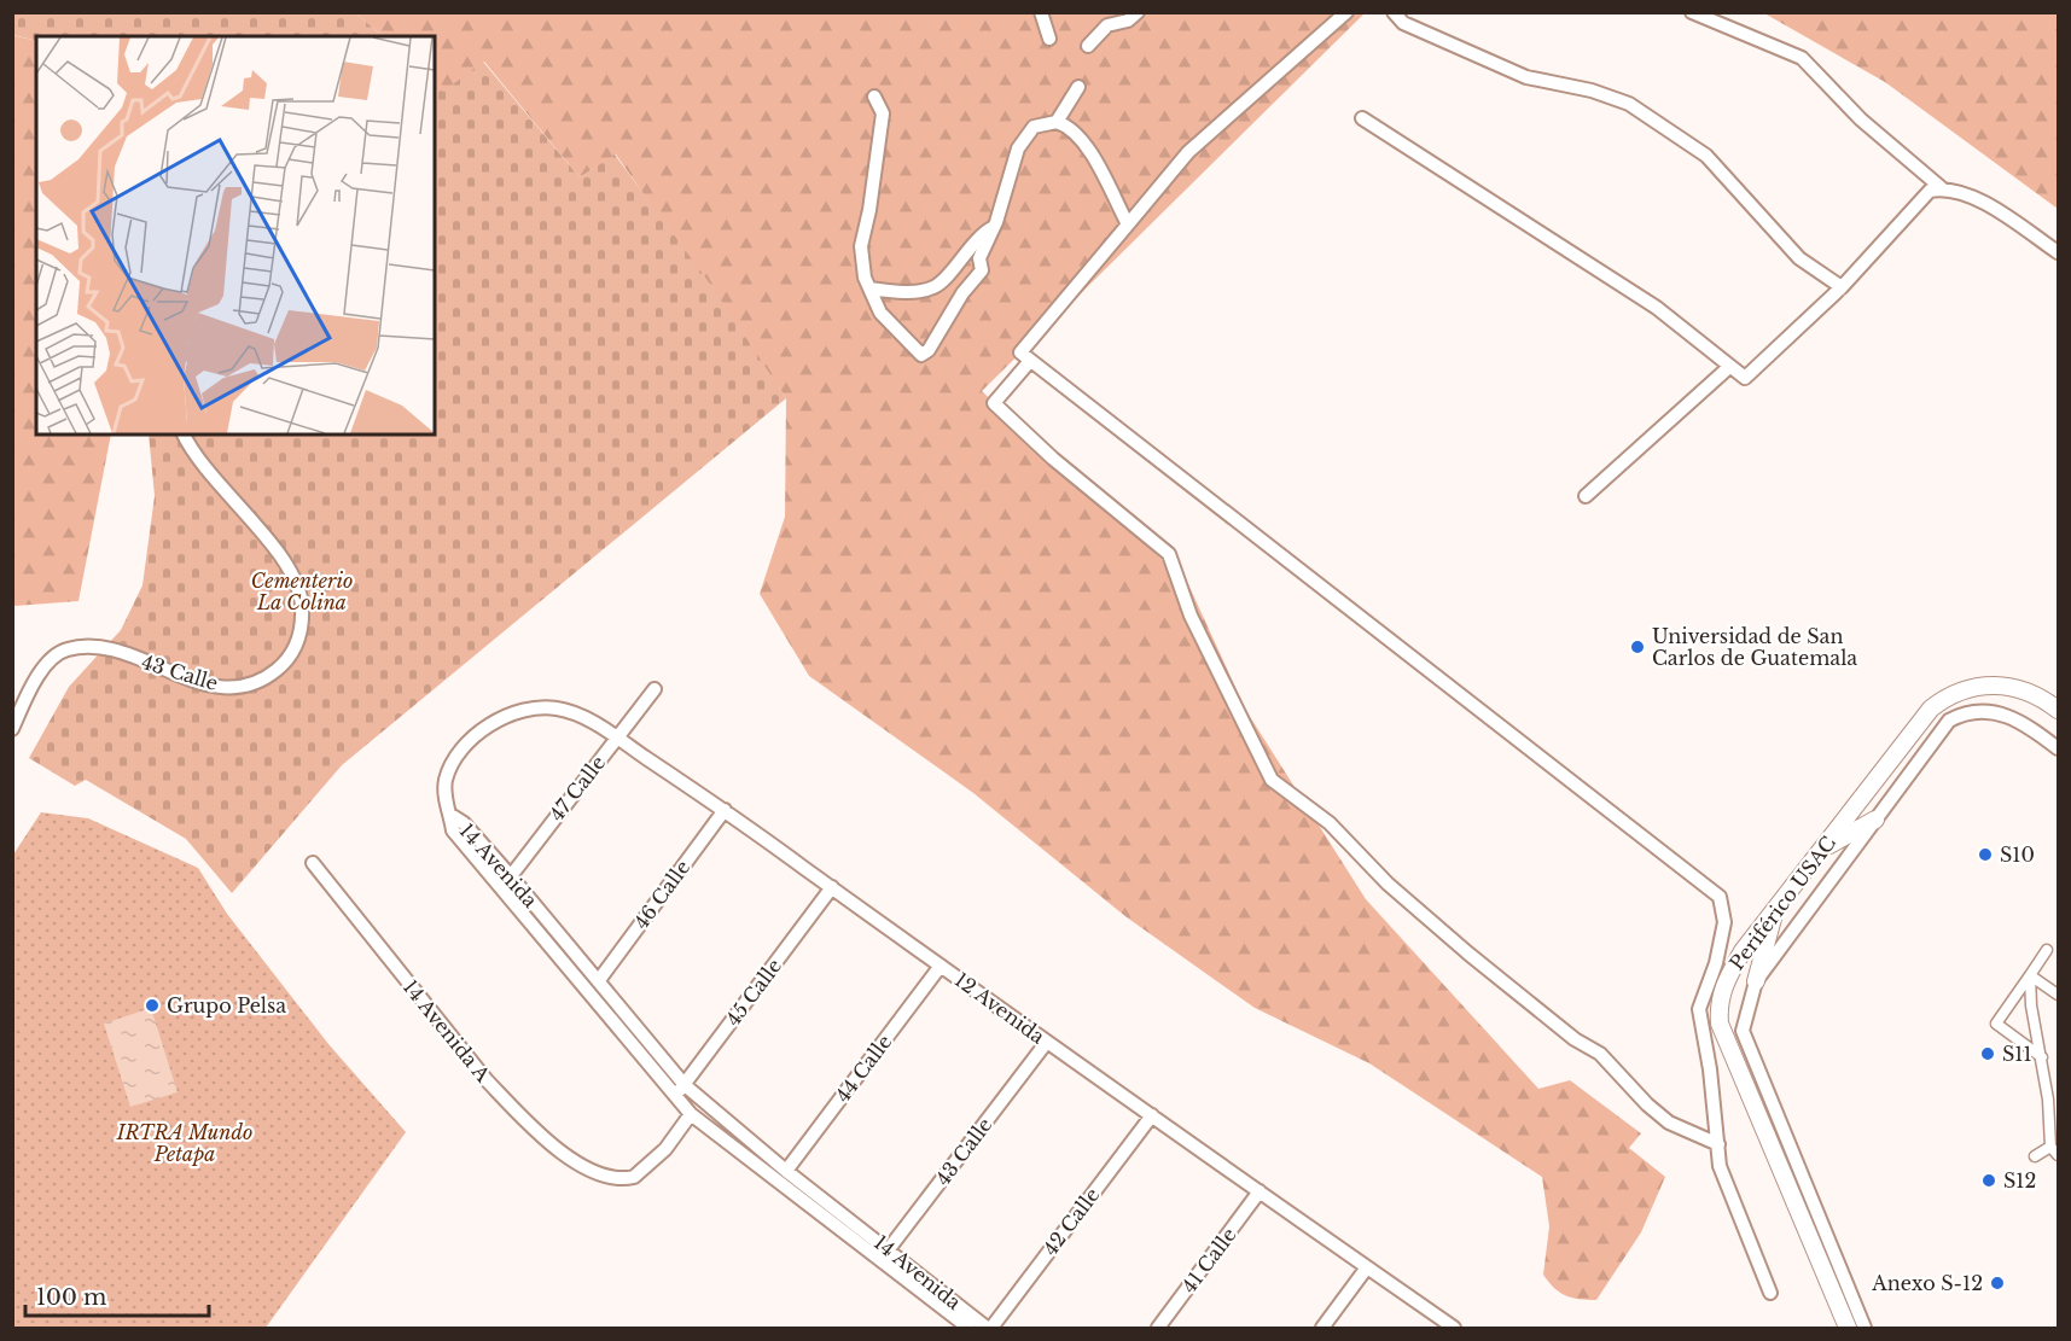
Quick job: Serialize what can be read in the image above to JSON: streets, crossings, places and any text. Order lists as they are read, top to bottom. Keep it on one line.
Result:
{"streets":{"street":["43 Calle","47 Calle","14 Avenida","46 Calle","Periférico USAC","45 Calle","12 Avenida","14 Avenida A","44 Calle","42 Calle","41 Calle"]},"crossings":[["43 Calle","14 Avenida"],["43 Calle","12 Avenida"],["47 Calle","14 Avenida"],["47 Calle","12 Avenida"],["14 Avenida","46 Calle"],["14 Avenida","45 Calle"],["14 Avenida","12 Avenida"],["14 Avenida","14 Avenida A"],["14 Avenida","44 Calle"],["14 Avenida","42 Calle"],["46 Calle","12 Avenida"],["45 Calle","12 Avenida"],["12 Avenida","44 Calle"],["12 Avenida","42 Calle"],["12 Avenida","41 Calle"]],"parks":["Cementerio La Colina","IRTRA Mundo Petapa"],"places":["Universidad de San Carlos de Guatemala","S10","Grupo Pelsa","S11","S12","Anexo S-12"],"scale_bar":"100 m"}
